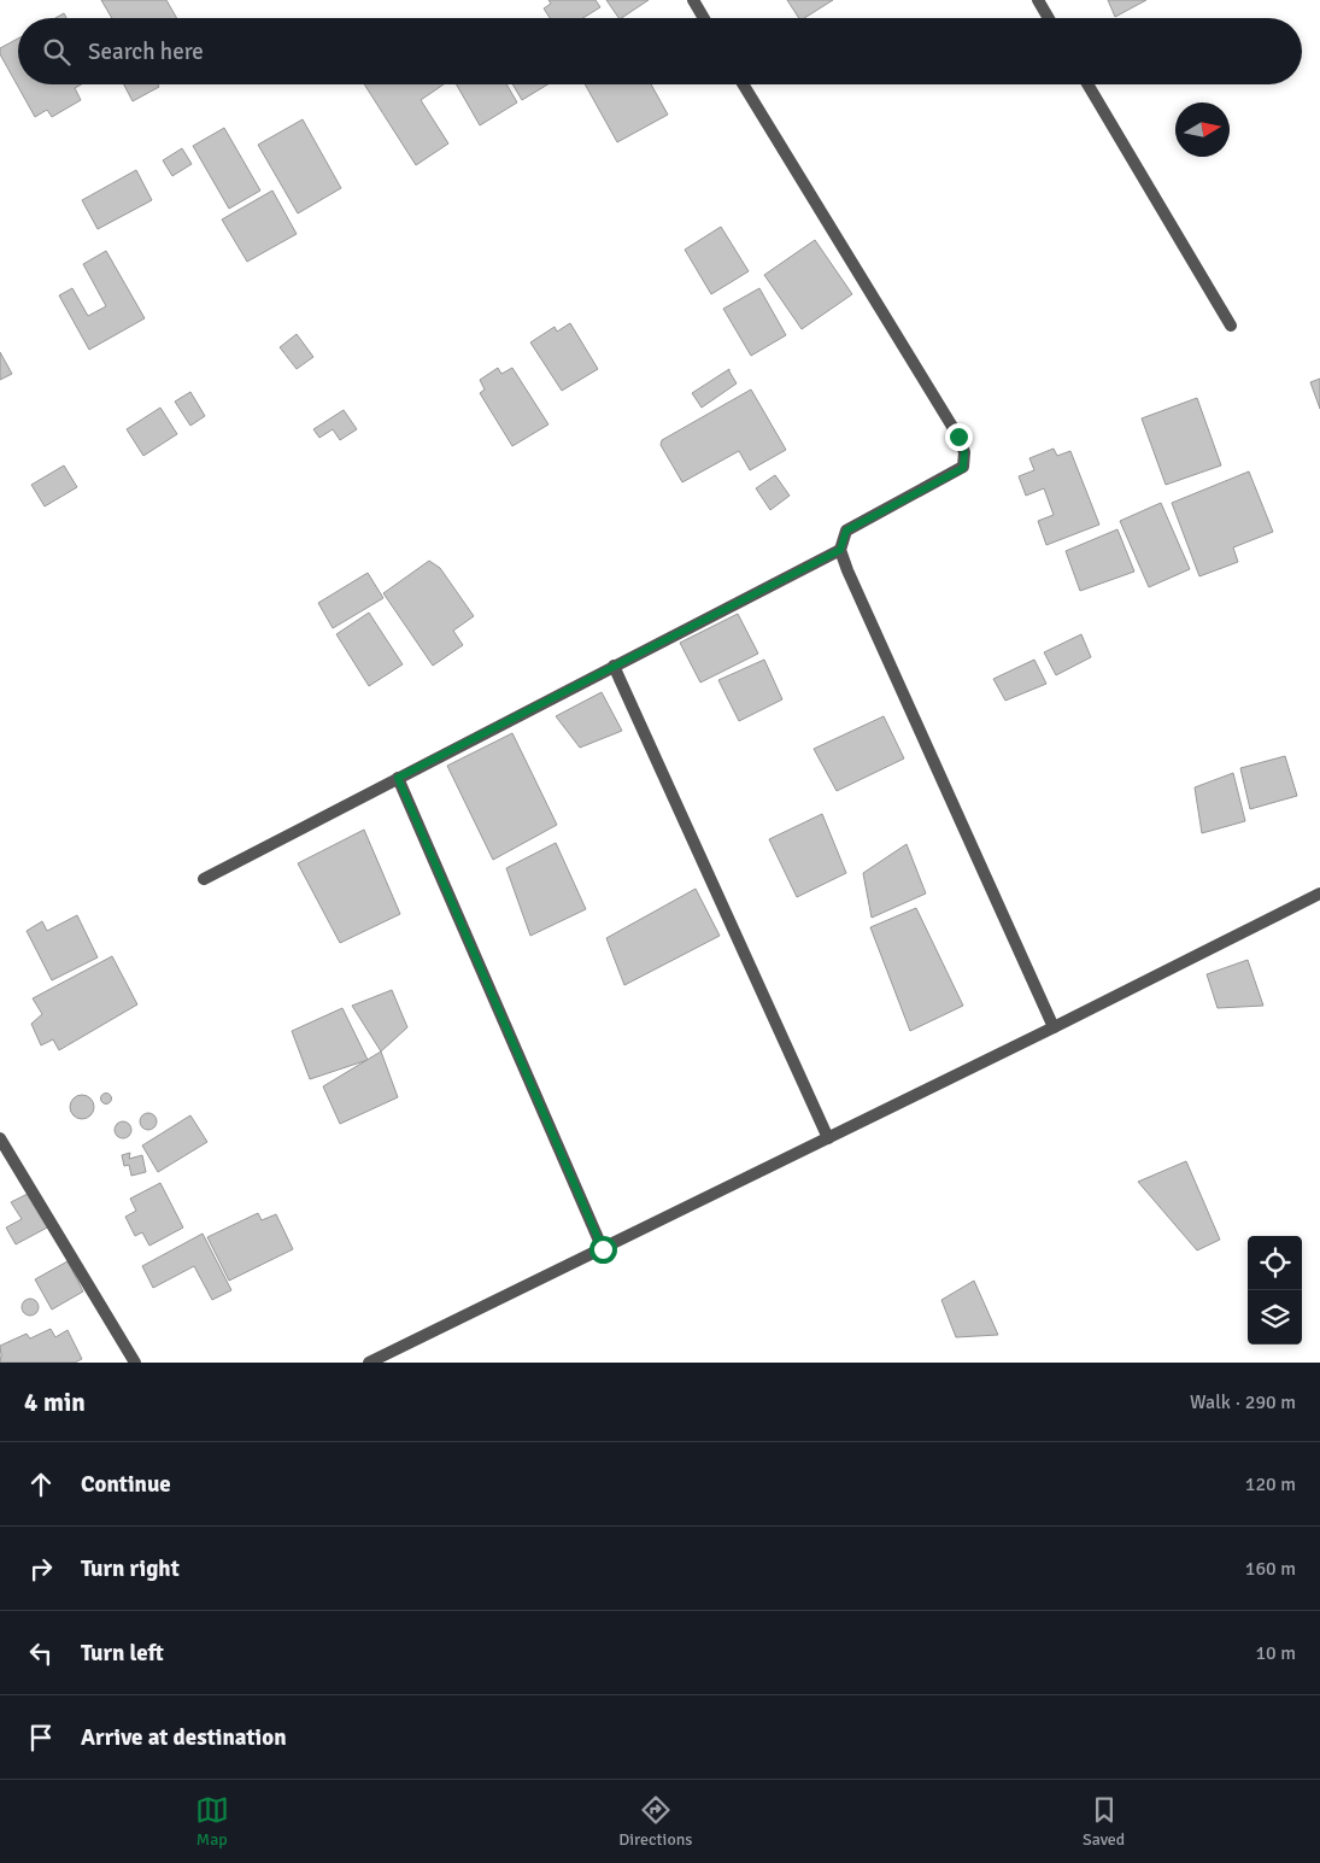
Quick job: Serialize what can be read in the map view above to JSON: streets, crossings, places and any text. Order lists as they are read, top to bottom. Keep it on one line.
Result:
{"north":"right","page":{"search":"Search here","heading":["4 min","Walk · 290 m"],"list":[["Continue","120 m"],["Turn right","160 m"],["Turn left","10 m"],"Arrive at destination"],"nav":["Map","Directions","Saved"]}}
